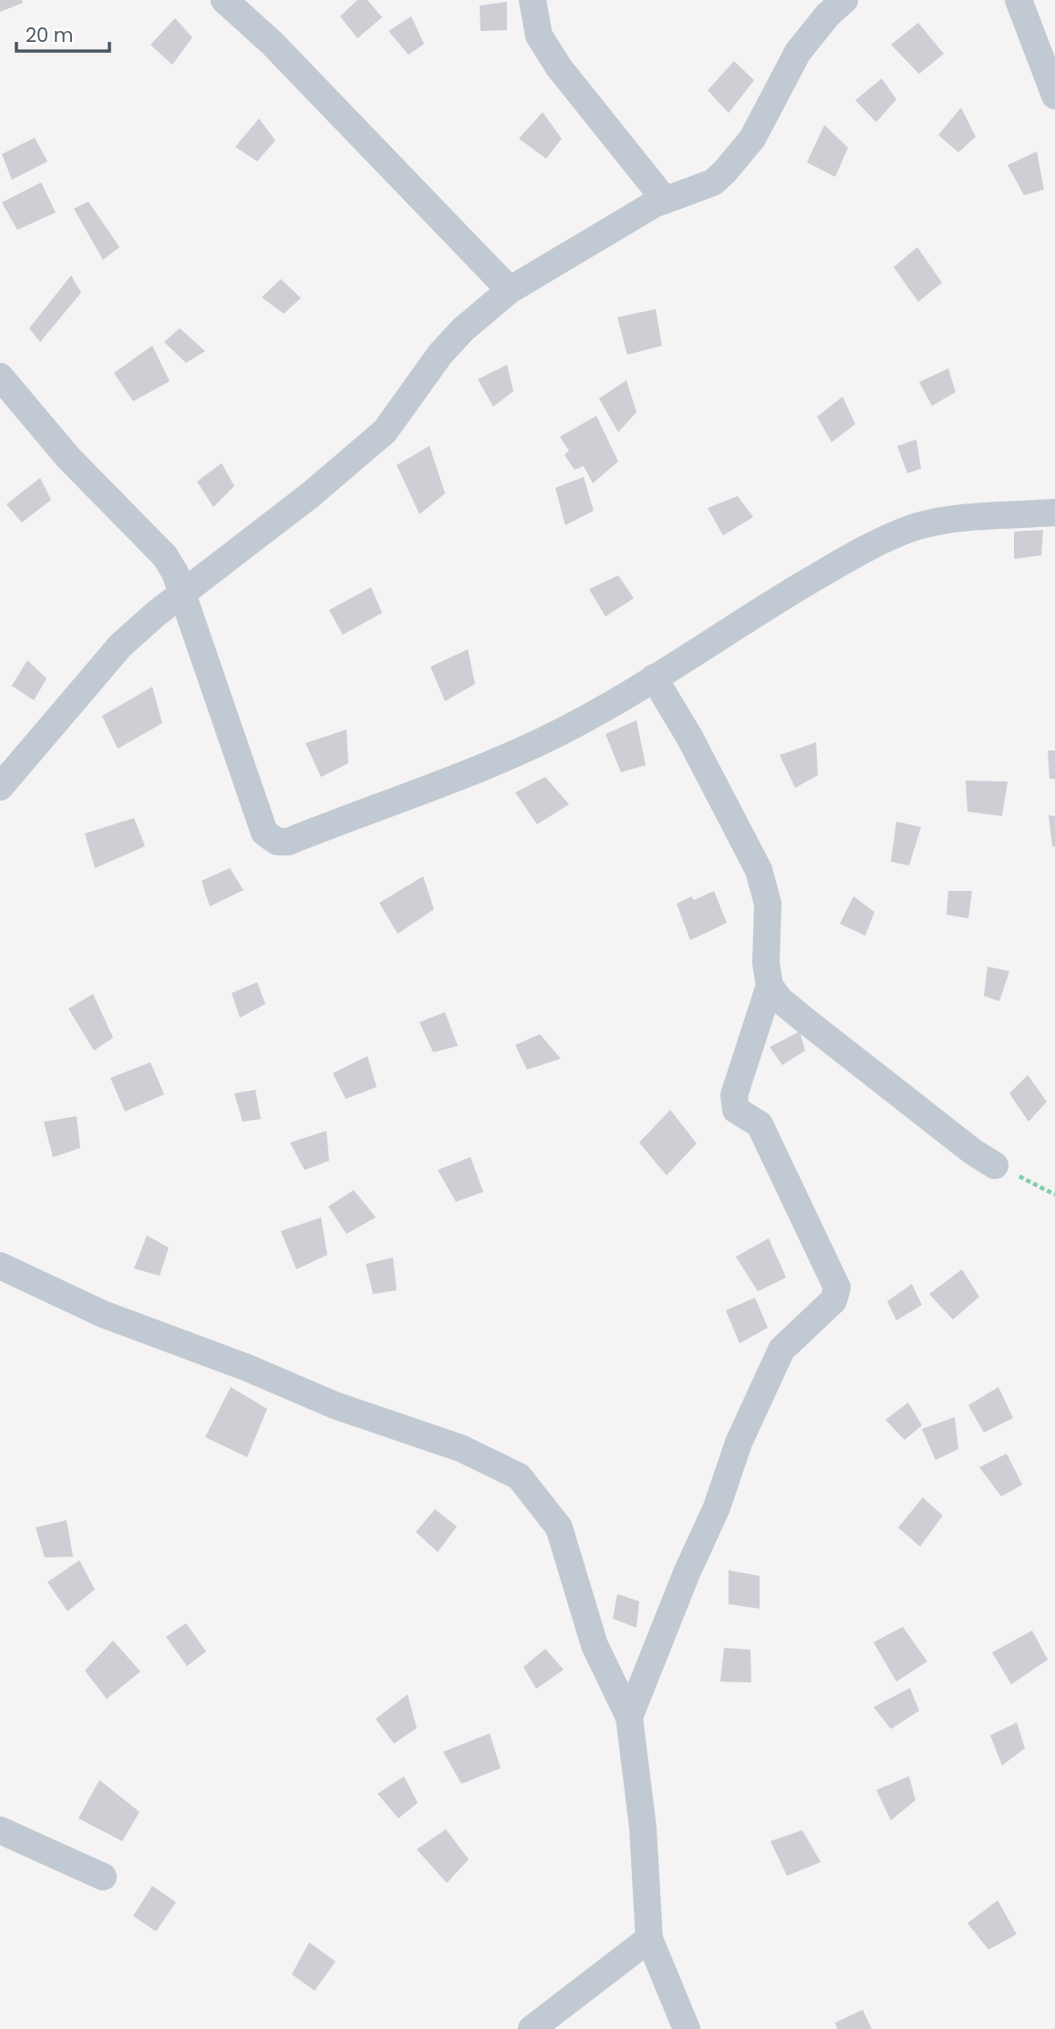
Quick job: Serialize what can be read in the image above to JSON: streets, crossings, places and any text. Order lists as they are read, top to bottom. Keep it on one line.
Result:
{"scale_bar":"20 m"}
